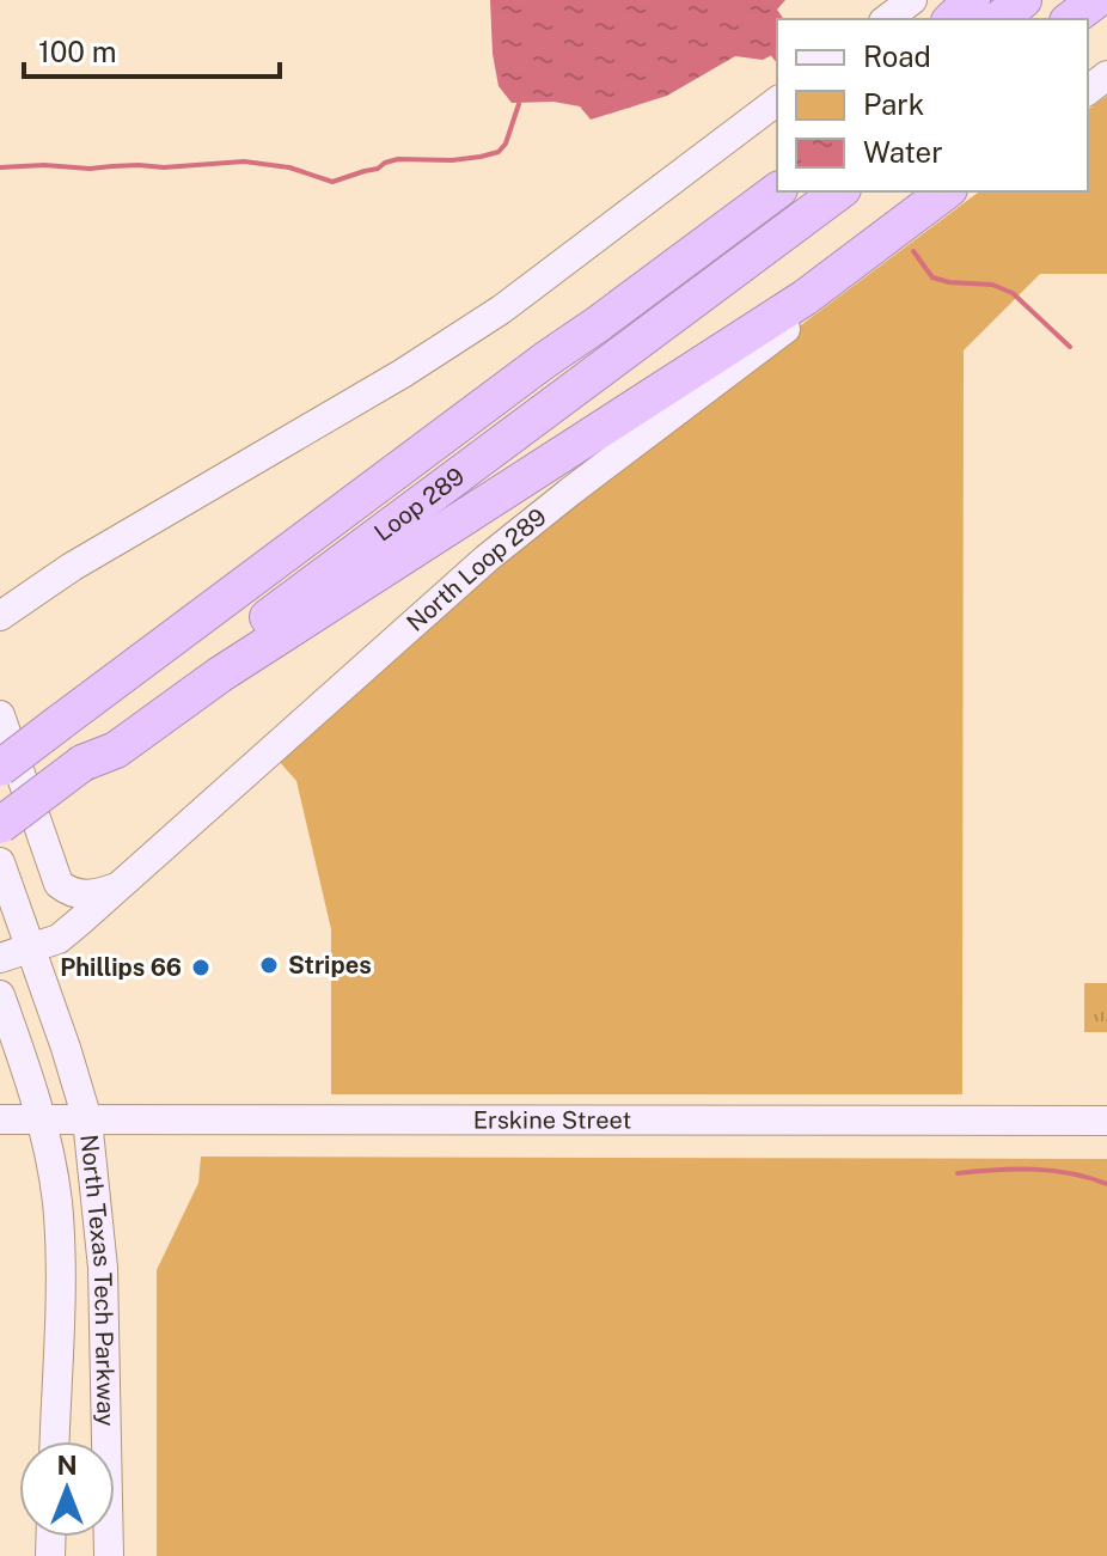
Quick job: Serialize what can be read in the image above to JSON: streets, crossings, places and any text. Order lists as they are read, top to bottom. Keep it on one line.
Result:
{"streets":{"highway":["Loop 289"],"main road":["North Loop 289","Erskine Street","North Texas Tech Parkway"]},"crossings":[["North Loop 289","North Texas Tech Parkway"],["Erskine Street","North Texas Tech Parkway"]],"places":["Stripes","Phillips 66"],"legend":["Road","Park","Water"],"scale_bar":"100 m","north":"top"}
